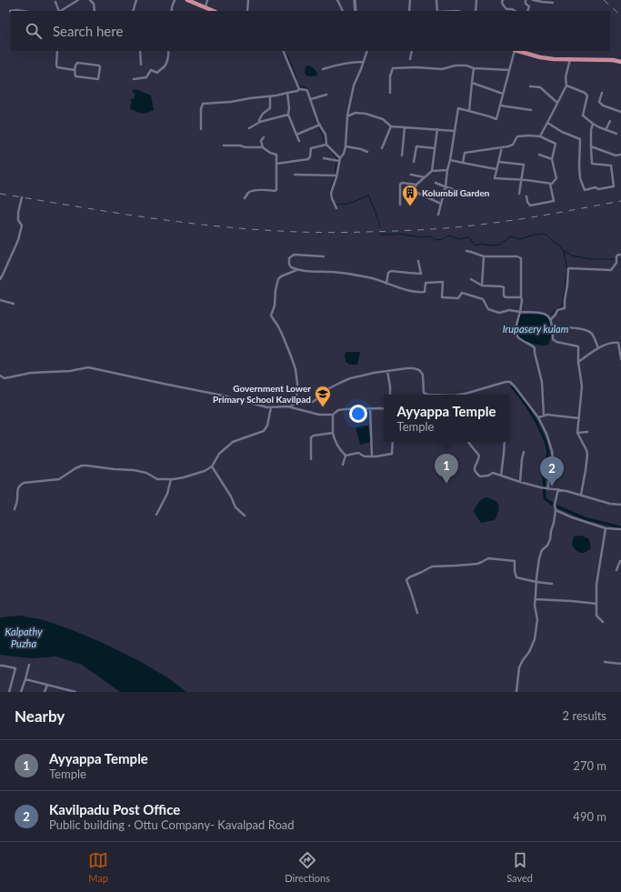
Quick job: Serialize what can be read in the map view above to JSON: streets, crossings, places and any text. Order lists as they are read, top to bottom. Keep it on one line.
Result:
{"water":["Irupasery kulam","Kalpathy Puzha"],"places":{"building":["Kolumbil Garden"],"school or university":["Government Lower Primary School Kavilpad"]},"page":{"search":"Search here","popup":["Ayyappa Temple","Temple"],"pins":["1","2"],"heading":["Nearby","2 results"],"list":[{"mark":"1","name":"Ayyappa Temple","note":"Temple","value":"270 m"},{"mark":"2","name":"Kavilpadu Post Office","note":"Public building · Ottu Company- Kavalpad Road","value":"490 m"}],"nav":["Map","Directions","Saved"]}}
